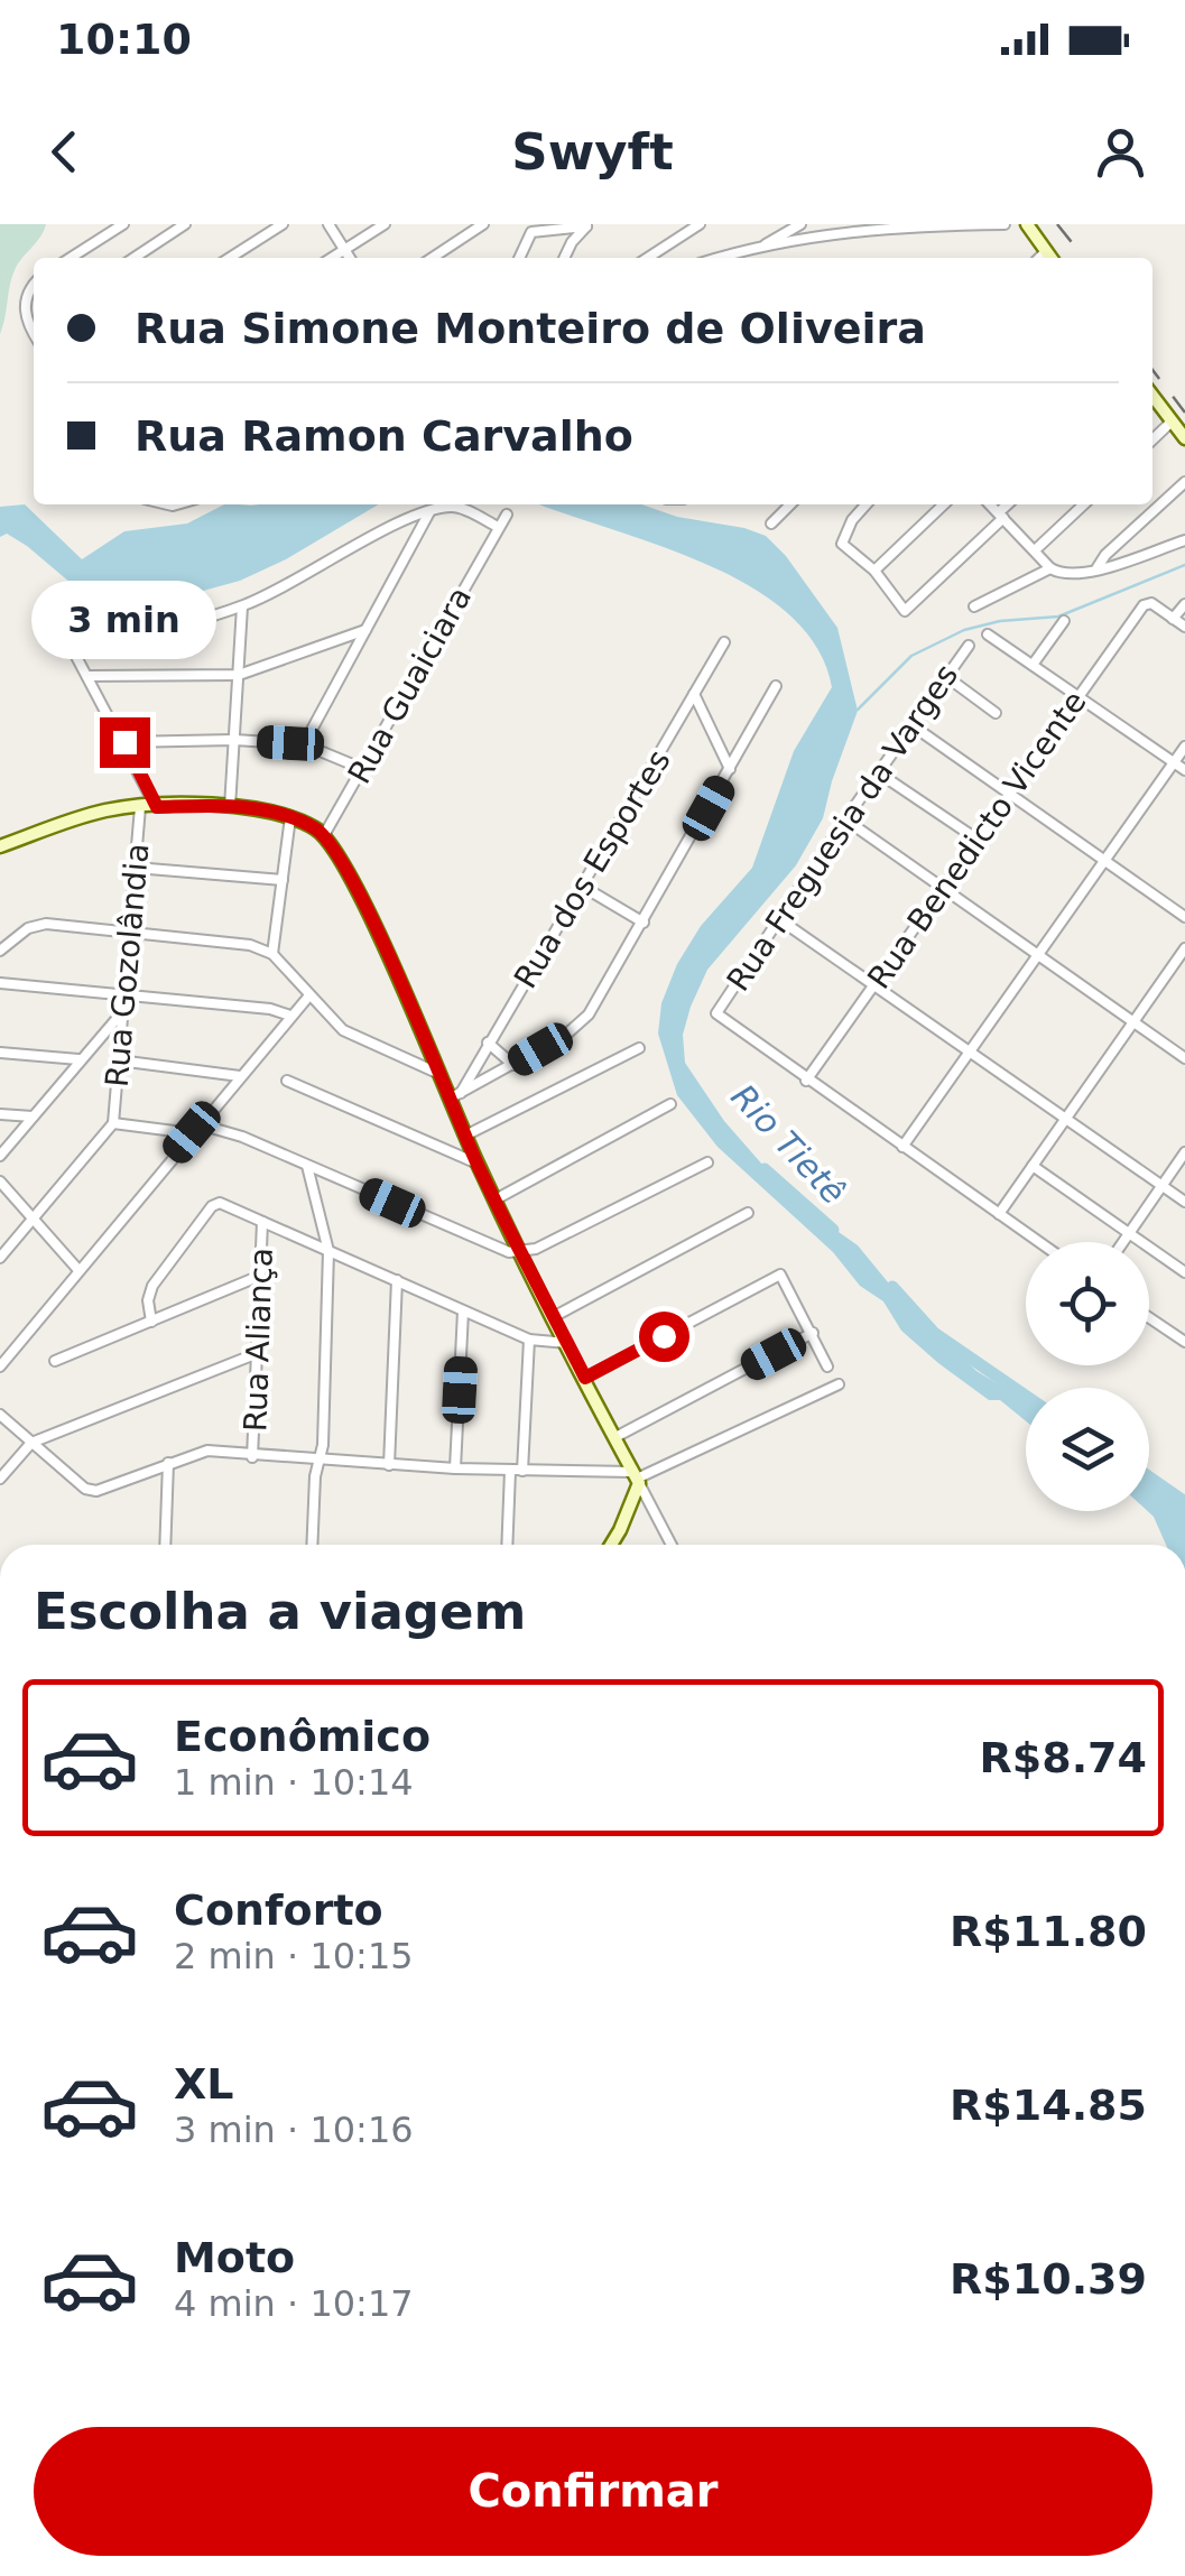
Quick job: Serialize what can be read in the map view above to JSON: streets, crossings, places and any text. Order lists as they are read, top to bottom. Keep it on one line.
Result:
{"streets":{"street":["Rua Guaiciara","Rua Freguesia da Varges","Rua Benedicto Vicente","Rua dos Esportes","Rua Gozolândia","Rua Aliança"]},"crossings":[["Rua Freguesia da Varges","Rua Benedicto Vicente"]],"water":["Rio Tietê"],"page":{"status":"10:10","header":"Swyft","banner":["Rua Simone Monteiro de Oliveira","Rua Ramon Carvalho"],"bubble":"3 min","heading":"Escolha a viagem","list":[{"name":"Econômico","note":"1 min · 10:14","value":"R$8.74"},{"name":"Conforto","note":"2 min · 10:15","value":"R$11.80"},{"name":"XL","note":"3 min · 10:16","value":"R$14.85"},{"name":"Moto","note":"4 min · 10:17","value":"R$10.39"}],"buttons":"Confirmar"}}
